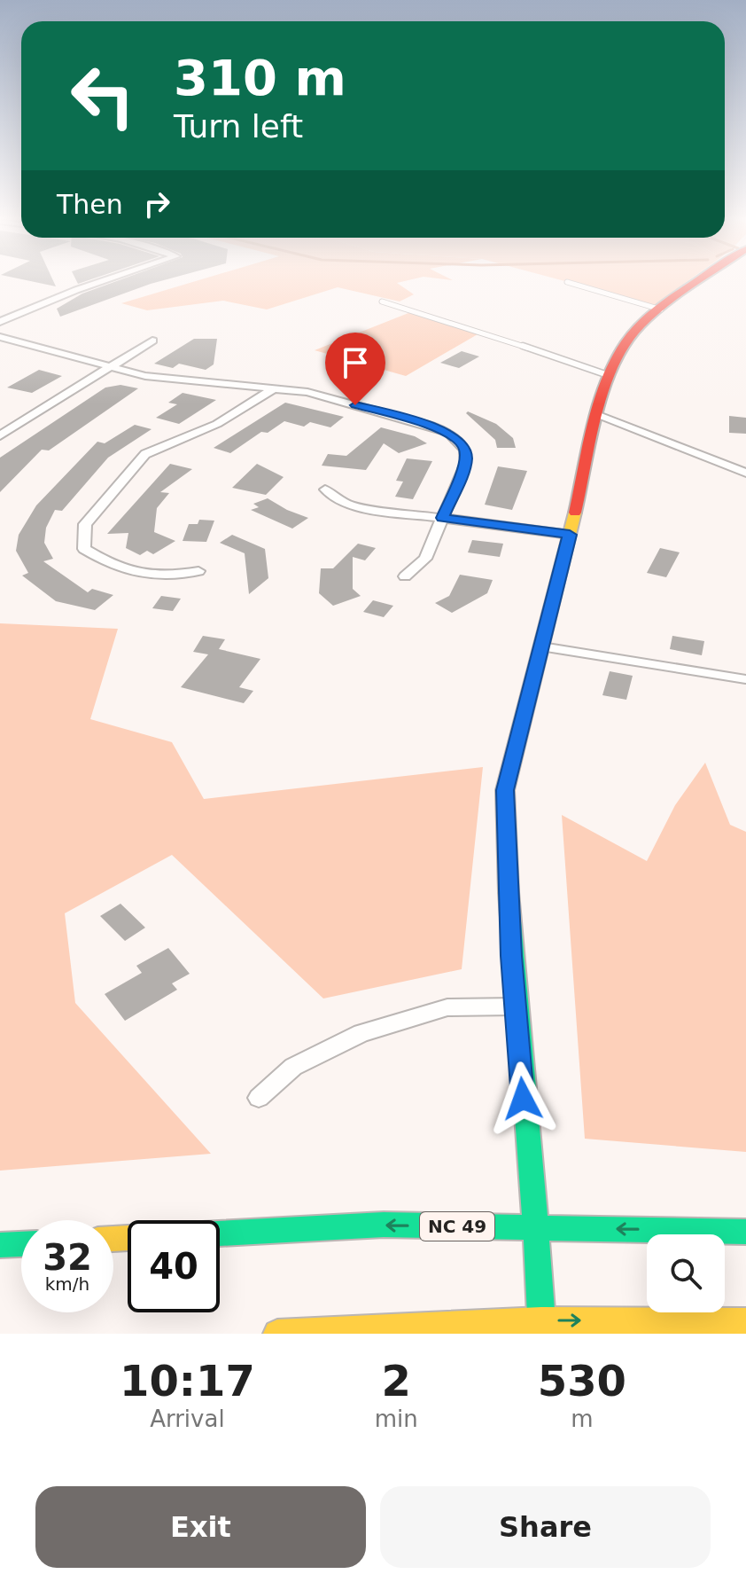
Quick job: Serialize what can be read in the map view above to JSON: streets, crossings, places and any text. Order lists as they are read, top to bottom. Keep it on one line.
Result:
{"streets":{"main road":["NC 49"]},"page":{"turn":["310 m","Turn left"],"then":"Then","speed":"32 km/h","limit":"40","eta":["10:17","Arrival","2","min","530","m"],"buttons":["Exit","Share"]}}
